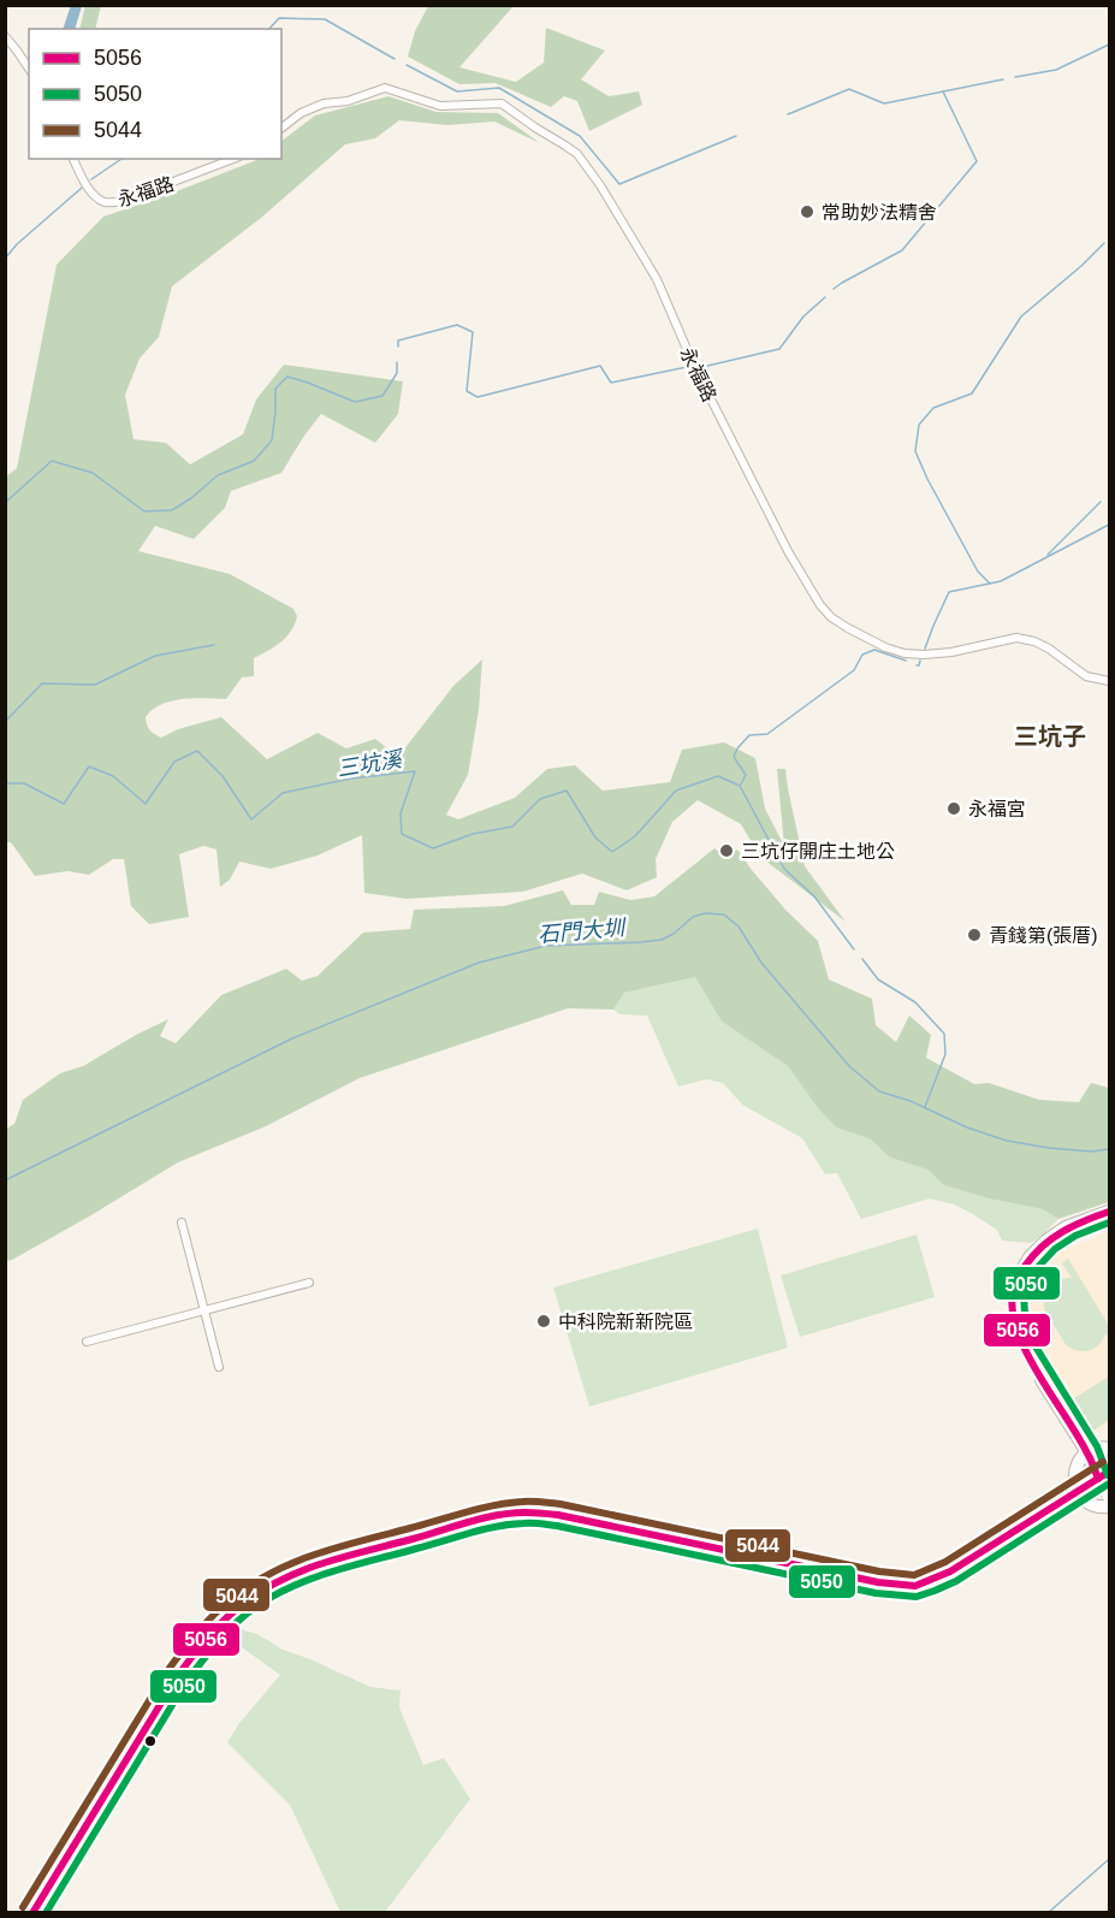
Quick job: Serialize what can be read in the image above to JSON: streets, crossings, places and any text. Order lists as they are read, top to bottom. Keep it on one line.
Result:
{"streets":{"street":["永福路"]},"districts":["三坑子"],"water":["三坑溪","石門大圳"],"places":["常助妙法精舍","永福宮","三坑仔開庄土地公","青錢第(張厝)","中科院新新院區"],"lines":["transit line 5056","transit line 5050","transit line 5044"],"legend":["5056","5050","5044"]}
